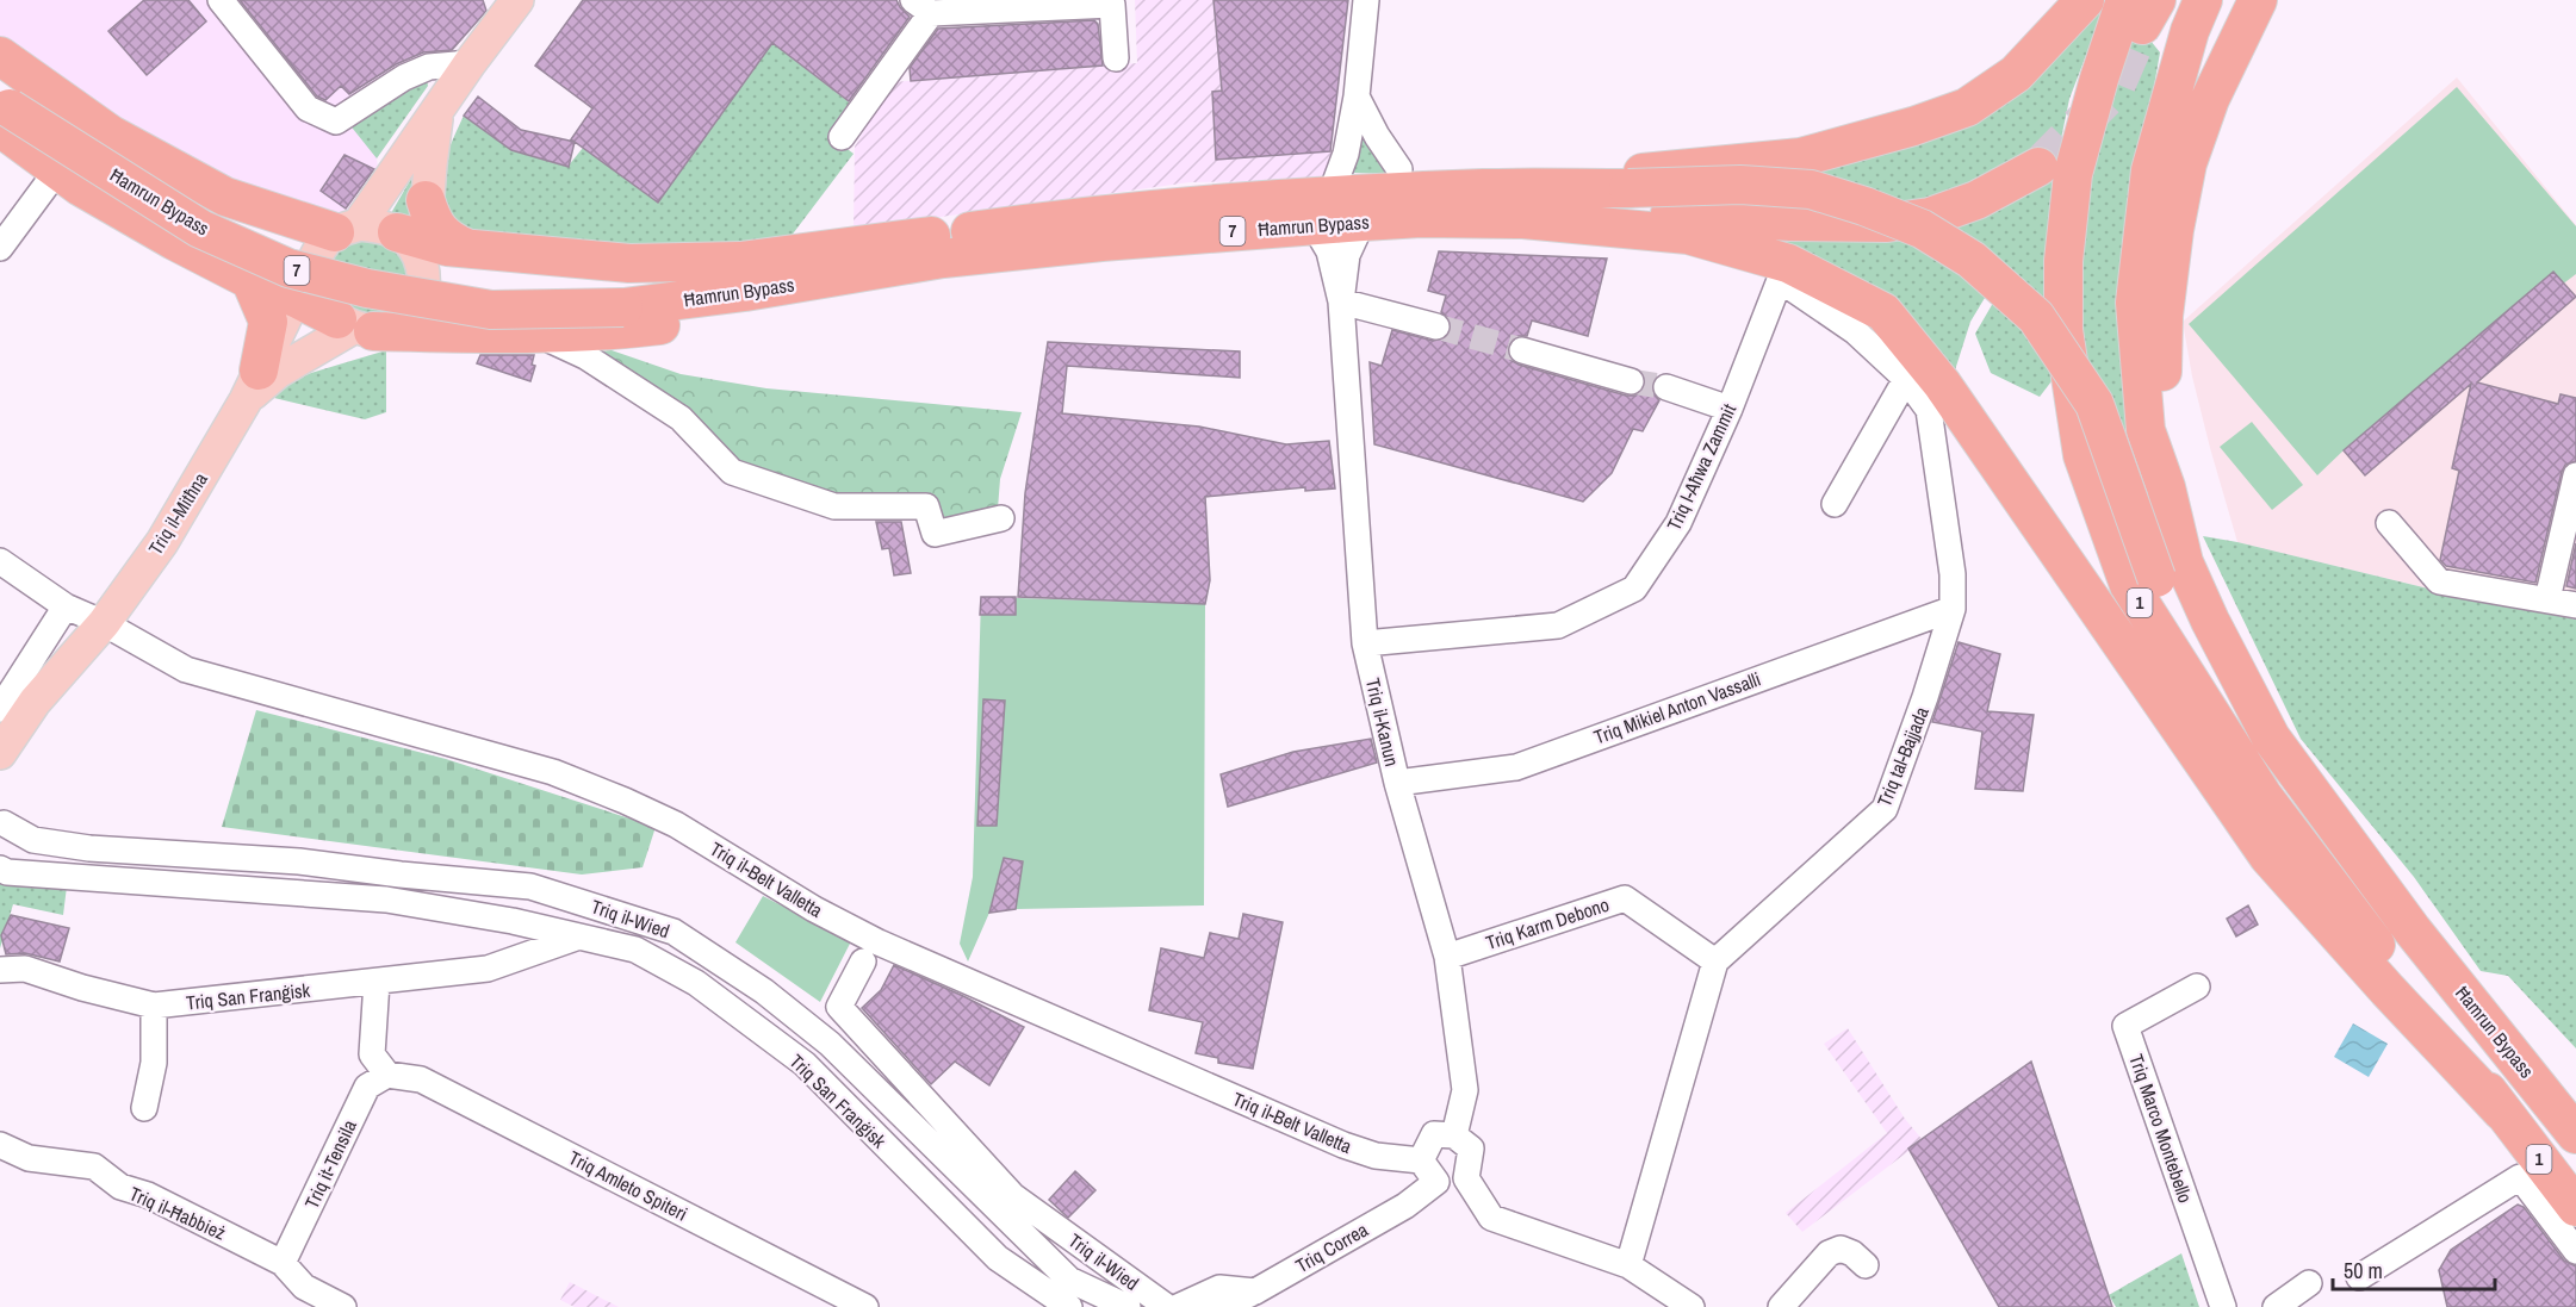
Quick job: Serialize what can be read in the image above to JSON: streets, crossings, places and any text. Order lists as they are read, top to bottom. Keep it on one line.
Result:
{"streets":{"highway":["Ħamrun Bypass","7","1"],"main road":["Triq il-Mitħna"],"street":["Triq l-Aħwa Zammit","Triq Mikiel Anton Vassalli","Triq il-Kanun","Triq tal-Bajjada","Triq il-Belt Valletta","Triq il-Wied","Triq Karm Debono","Triq San Franġisk","Triq Marco Montebello","Triq it-Tensila","Triq Amleto Spiteri","Triq il-Ħabbież","Triq Correa"]},"crossings":[["Ħamrun Bypass","1"],["Ħamrun Bypass","Triq il-Kanun"],["Triq l-Aħwa Zammit","Triq il-Kanun"],["Triq l-Aħwa Zammit","Triq tal-Bajjada"],["Triq il-Mitħna","Triq il-Belt Valletta"],["Triq Mikiel Anton Vassalli","Triq il-Kanun"],["Triq Mikiel Anton Vassalli","Triq tal-Bajjada"],["Triq il-Kanun","Triq il-Belt Valletta"],["Triq il-Kanun","Triq Karm Debono"],["Triq il-Kanun","Triq Correa"],["Triq tal-Bajjada","Triq Karm Debono"],["Triq il-Belt Valletta","Triq Correa"],["Triq il-Wied","Triq San Franġisk"],["Triq it-Tensila","Triq Amleto Spiteri"],["Triq it-Tensila","Triq il-Ħabbież"]],"scale_bar":"50 m"}
